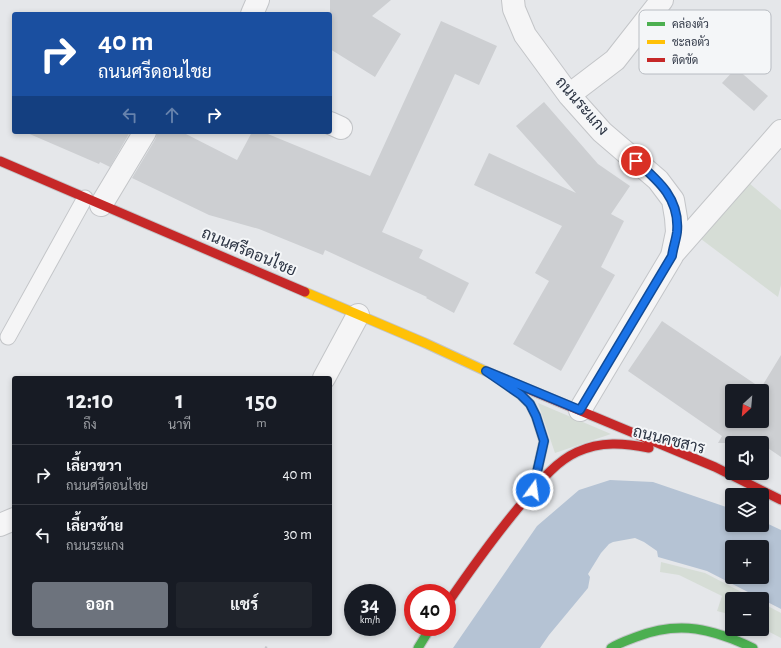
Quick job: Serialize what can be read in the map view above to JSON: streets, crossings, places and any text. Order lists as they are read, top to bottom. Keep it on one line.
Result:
{"streets":{"street":["ถนนระแกง","ถนนศรีดอนไชย","ถนนคชสาร"]},"crossings":[["ถนนระแกง","ถนนศรีดอนไชย"],["ถนนศรีดอนไชย","ถนนคชสาร"]],"legend":["คล่องตัว","ชะลอตัว","ติดขัด"],"north":"bottom left","page":{"turn":["40 m","ถนนศรีดอนไชย"],"eta":["12:10","ถึง","1","นาที","150","m"],"map_buttons":["+","−"],"list":[{"name":"เลี้ยวขวา","note":"ถนนศรีดอนไชย","value":"40 m"},{"name":"เลี้ยวซ้าย","note":"ถนนระแกง","value":"30 m"}],"buttons":["ออก","แชร์"],"speed":"34 km/h","limit":"40"}}
